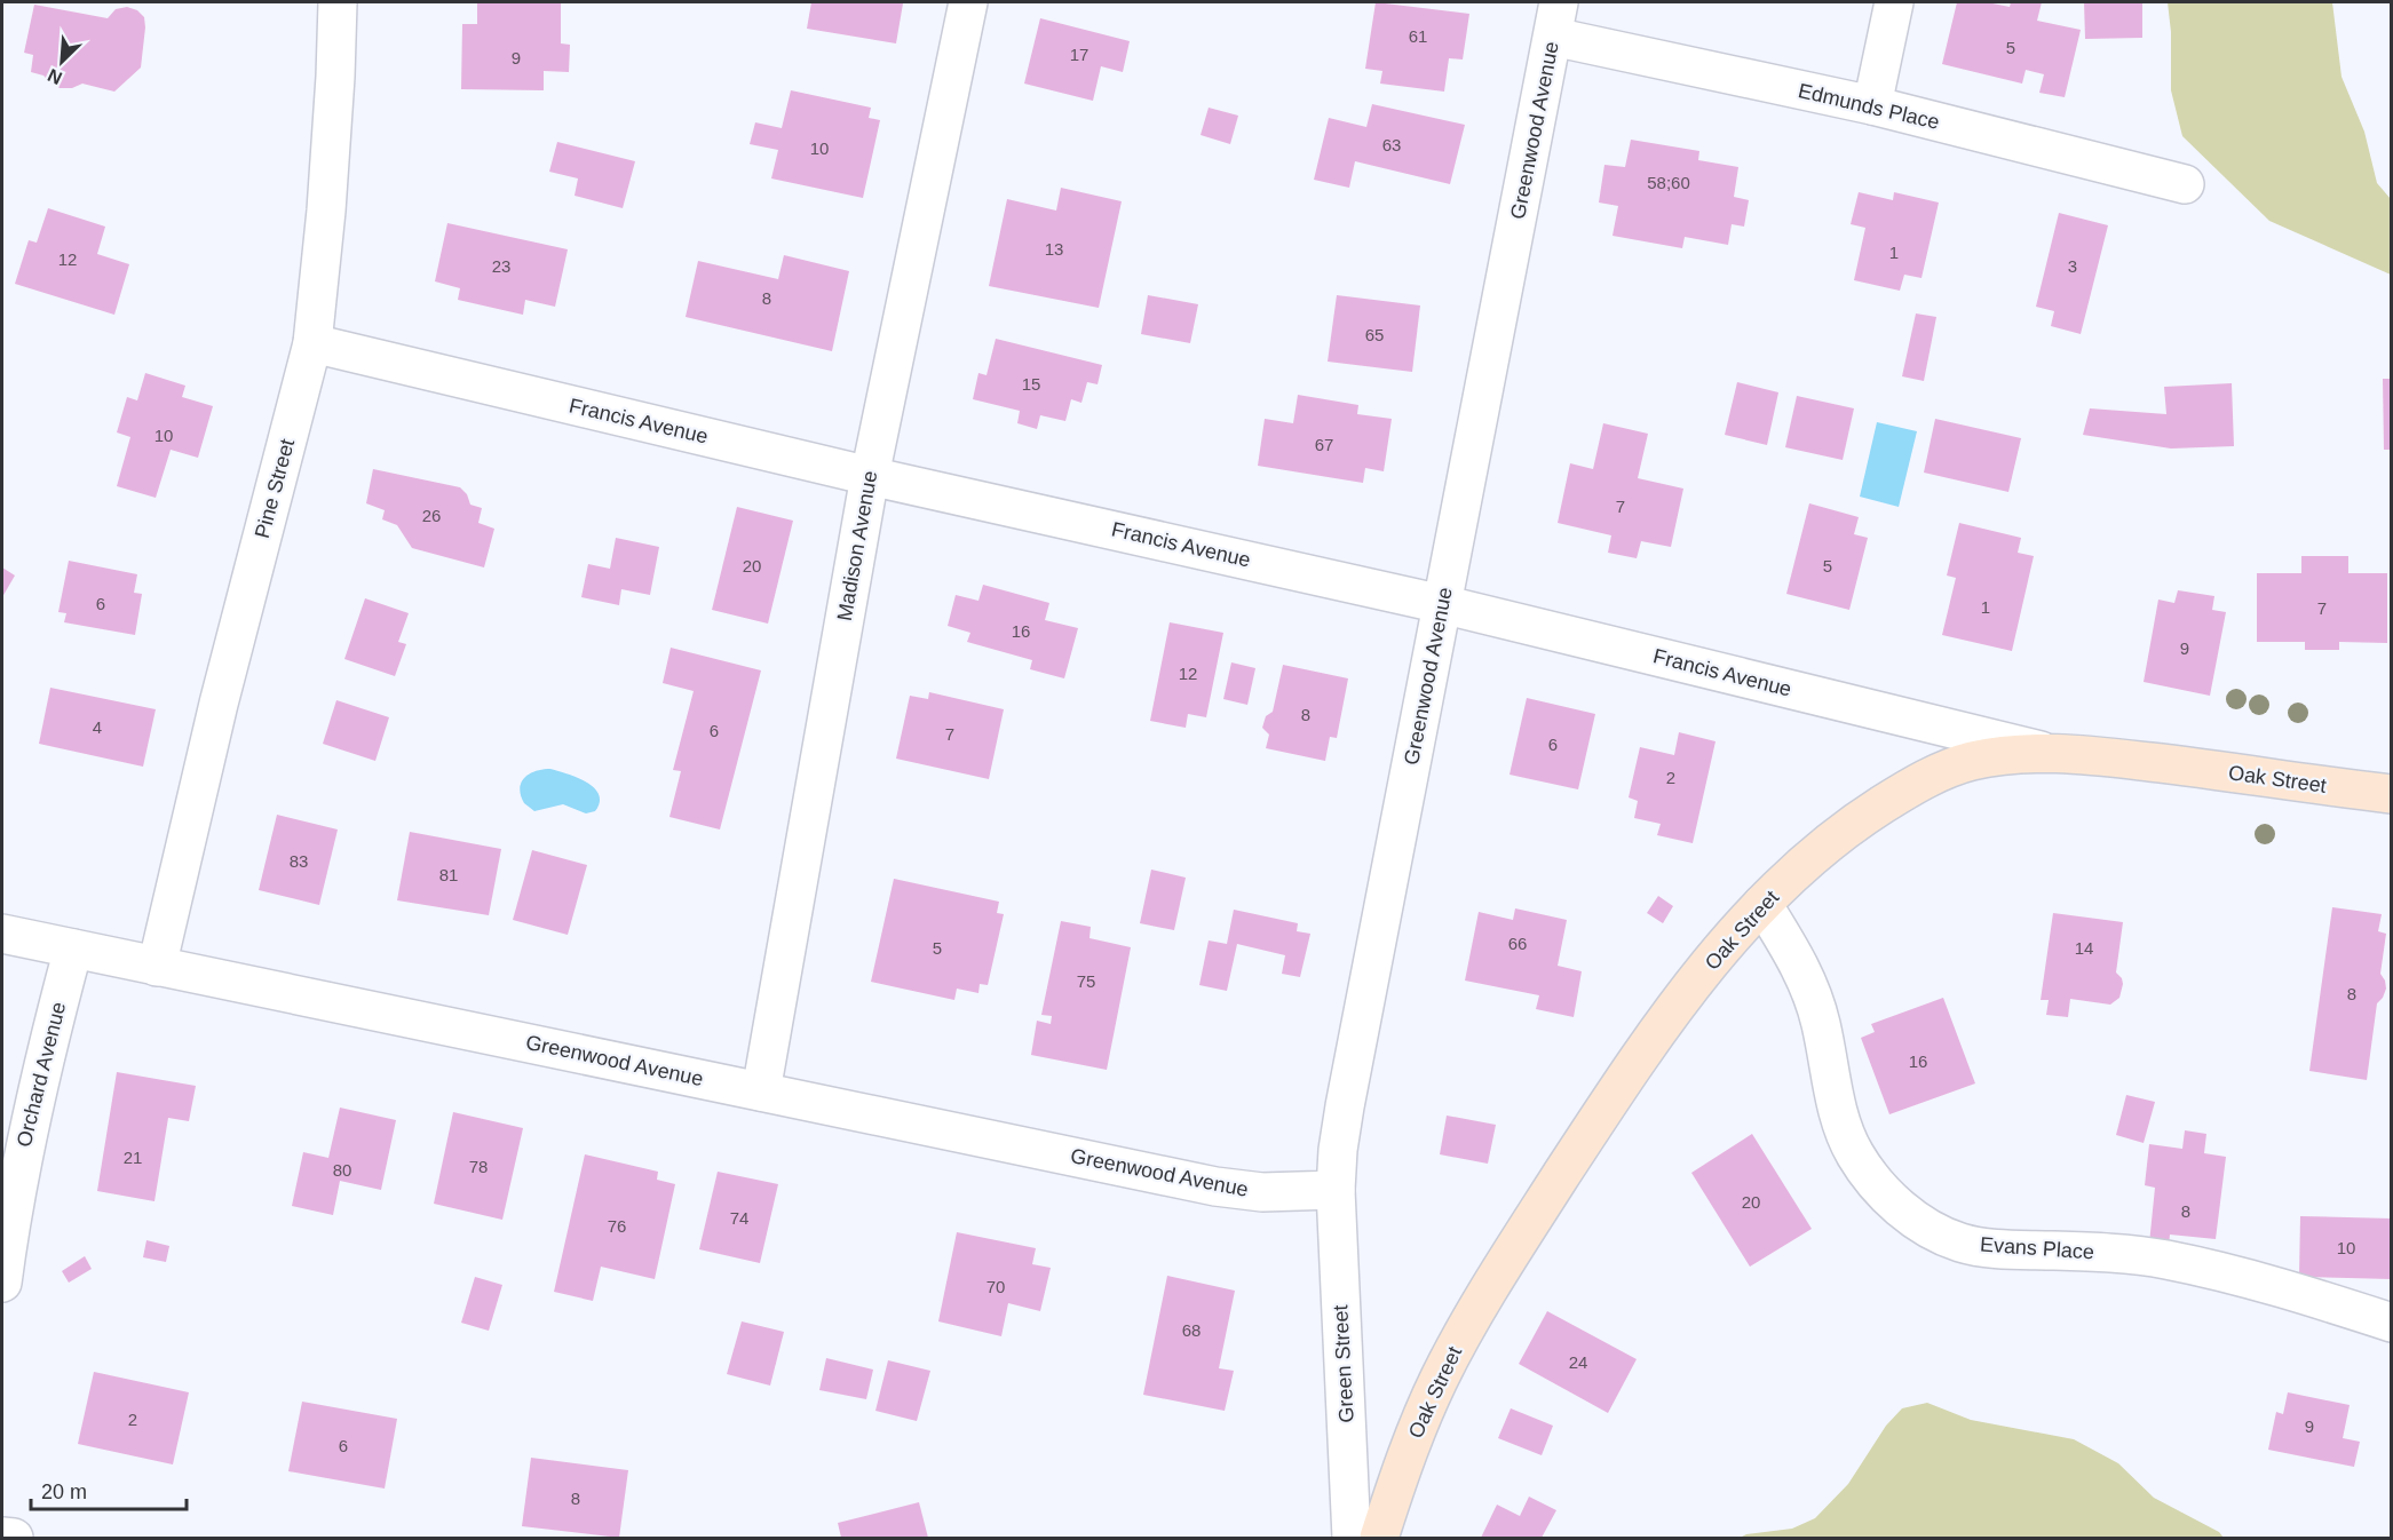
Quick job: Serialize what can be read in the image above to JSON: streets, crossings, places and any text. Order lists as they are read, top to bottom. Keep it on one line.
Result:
{"streets":{"street":["Edmunds Place","Greenwood Avenue","Francis Avenue","Pine Street","Madison Avenue","Oak Street","Orchard Avenue","Evans Place","Green Street"]},"crossings":[["Edmunds Place","Greenwood Avenue"],["Greenwood Avenue","Francis Avenue"],["Greenwood Avenue","Pine Street"],["Greenwood Avenue","Madison Avenue"],["Greenwood Avenue","Orchard Avenue"],["Greenwood Avenue","Green Street"],["Francis Avenue","Pine Street"],["Francis Avenue","Madison Avenue"],["Francis Avenue","Oak Street"],["Oak Street","Evans Place"]],"house_numbers":["61","5","17","9","63","10","58;60","13","1","12","23","3","8","65","15","10","67","7","26","20","5","6","1","7","16","9","12","8","4","6","7","6","2","83","81","66","5","14","75","8","16","21","78","80","20","8","74","76","10","70","68","24","2","9","6","8"],"scale_bar":"20 m","north":"bottom left"}
